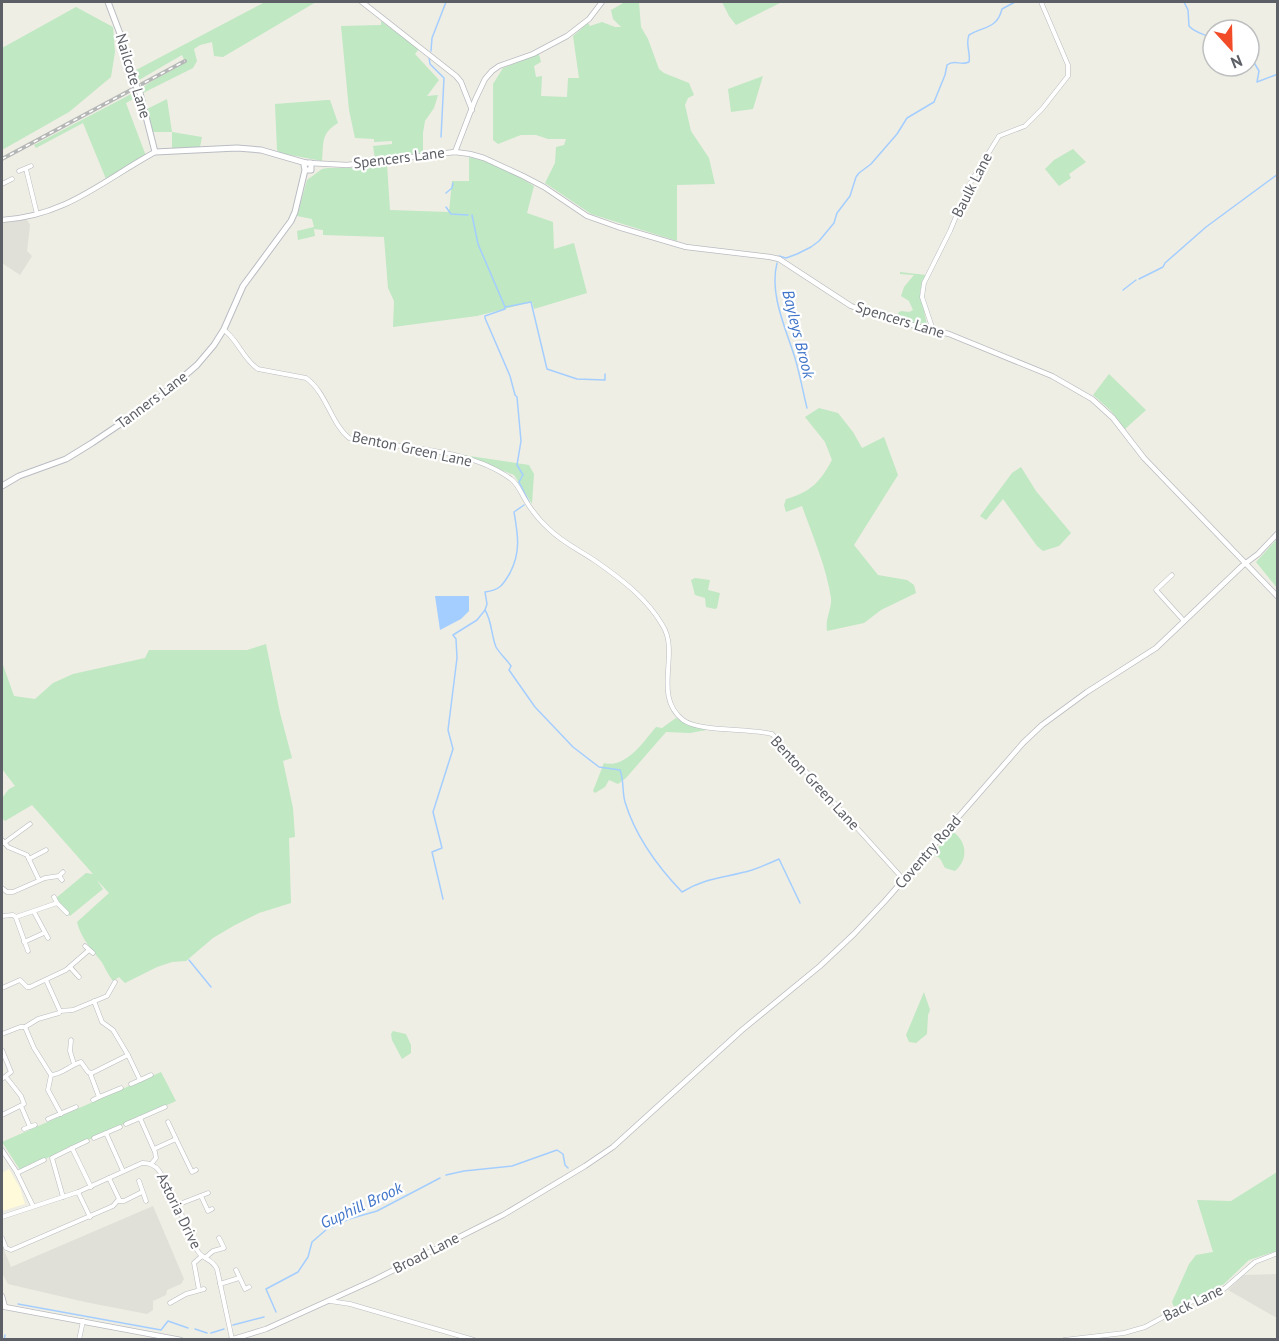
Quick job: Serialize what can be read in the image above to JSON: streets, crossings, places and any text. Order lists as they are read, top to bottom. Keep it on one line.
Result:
{"streets":{"main road":["Nailcote Lane","Spencers Lane","Tanners Lane"],"street":["Baulk Lane","Benton Green Lane","Coventry Road","Astoria Drive","Broad Lane","Back Lane"]},"crossings":[["Nailcote Lane","Spencers Lane"],["Spencers Lane","Baulk Lane"],["Spencers Lane","Tanners Lane"],["Spencers Lane","Coventry Road"],["Tanners Lane","Benton Green Lane"],["Benton Green Lane","Coventry Road"],["Coventry Road","Broad Lane"],["Astoria Drive","Broad Lane"]],"water":["Bayleys Brook","Guphill Brook"],"north":"bottom"}
